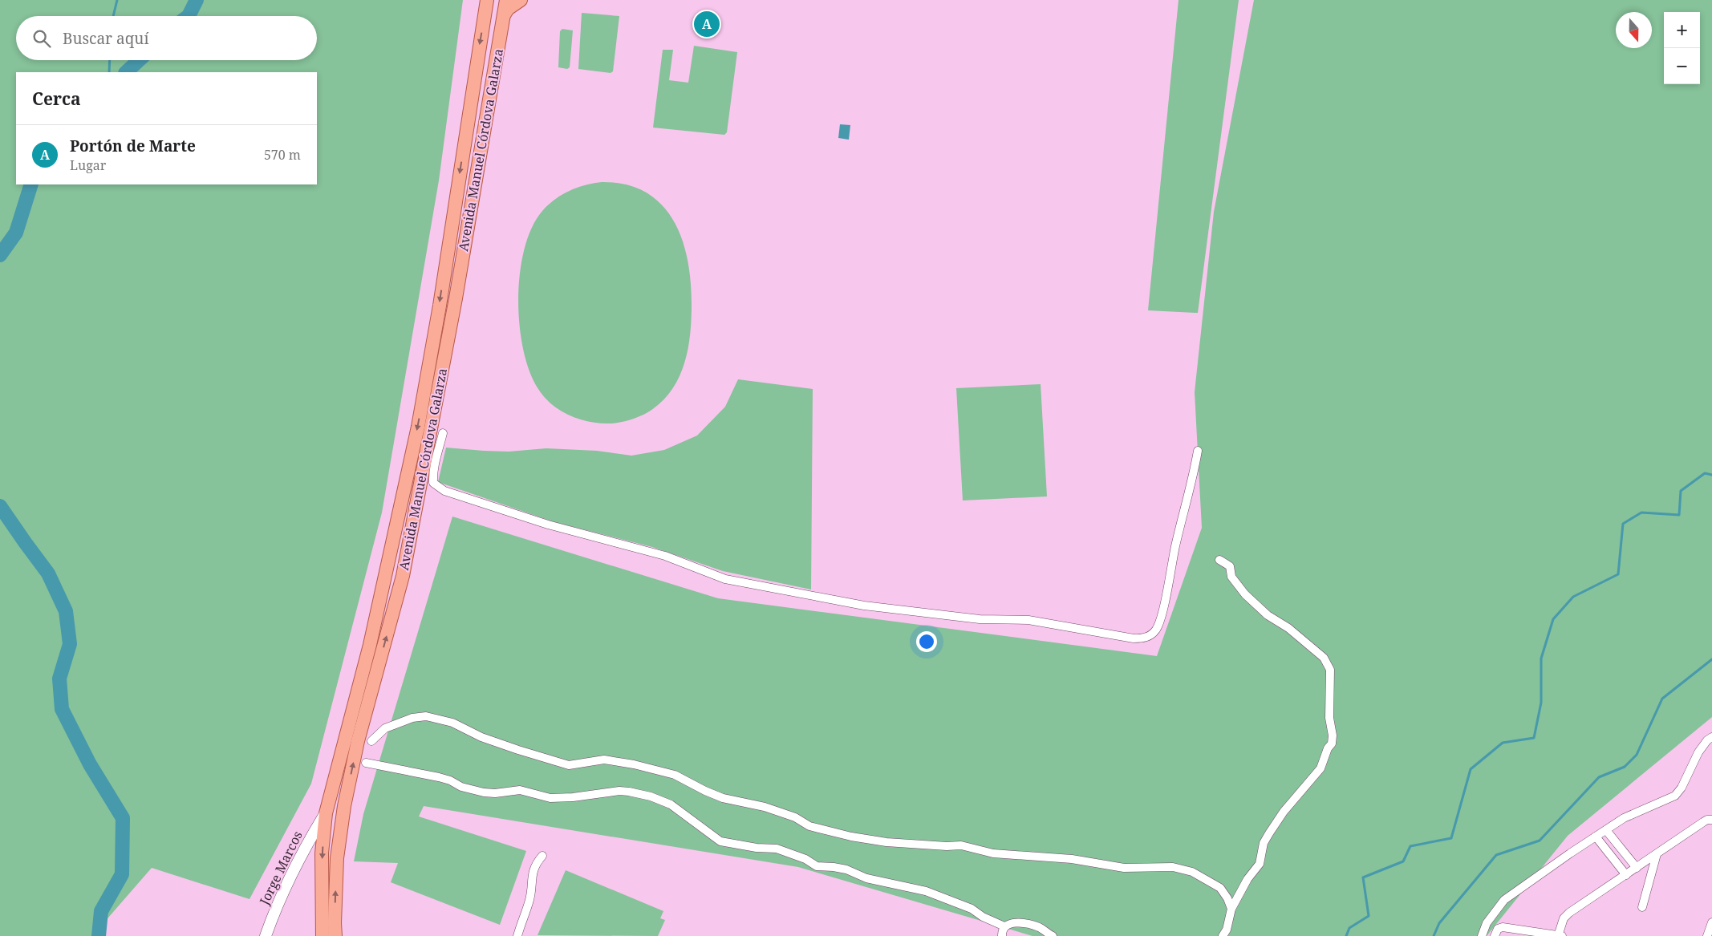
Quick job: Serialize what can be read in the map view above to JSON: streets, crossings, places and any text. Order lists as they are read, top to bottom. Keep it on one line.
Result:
{"streets":{"main road":["Avenida Manuel Córdova Galarza","Jorge Marcos"]},"crossings":[["Avenida Manuel Córdova Galarza","Jorge Marcos"]],"north":"bottom","page":{"pins":"A","map_buttons":["+","−"],"search":"Buscar aquí","heading":"Cerca","list":[{"mark":"A","name":"Portón de Marte","note":"Lugar","value":"570 m"}]}}
